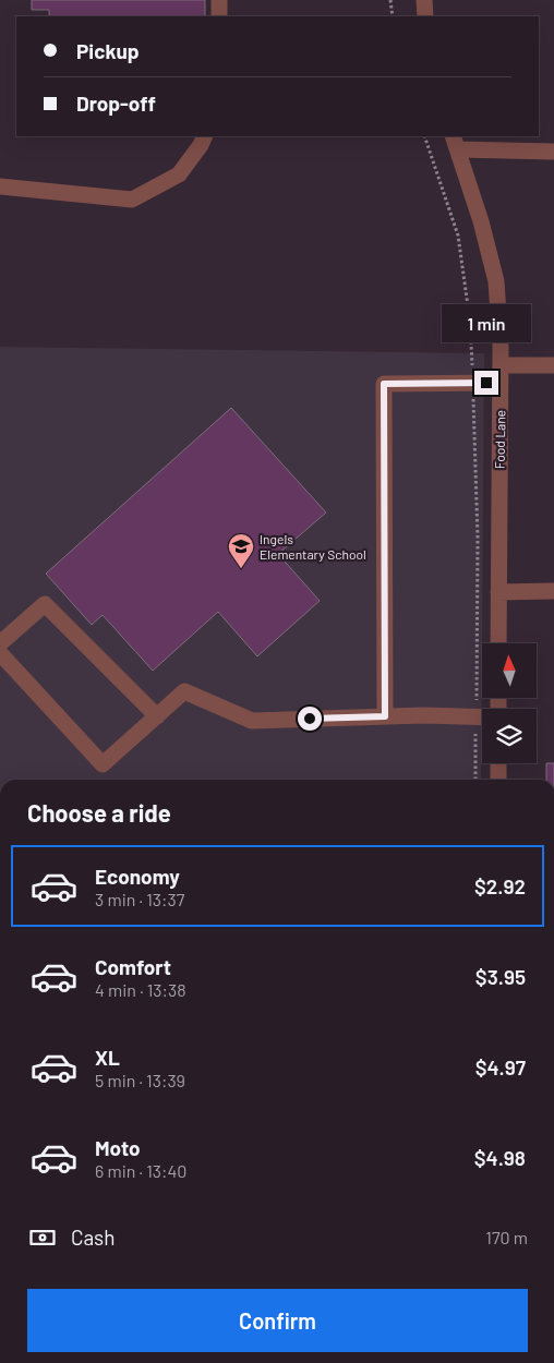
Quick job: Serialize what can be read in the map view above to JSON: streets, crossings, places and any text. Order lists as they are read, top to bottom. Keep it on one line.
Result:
{"streets":{"street":["Food Lane"]},"places":{"school or university":["Ingels Elementary School"]},"north":"top","page":{"banner":["Pickup","Drop-off"],"bubble":"1 min","heading":"Choose a ride","list":[{"name":"Economy","note":"3 min · 13:37","value":"$2.92"},{"name":"Comfort","note":"4 min · 13:38","value":"$3.95"},{"name":"XL","note":"5 min · 13:39","value":"$4.97"},{"name":"Moto","note":"6 min · 13:40","value":"$4.98"}],"pay":["Cash","170 m"],"buttons":"Confirm"}}
